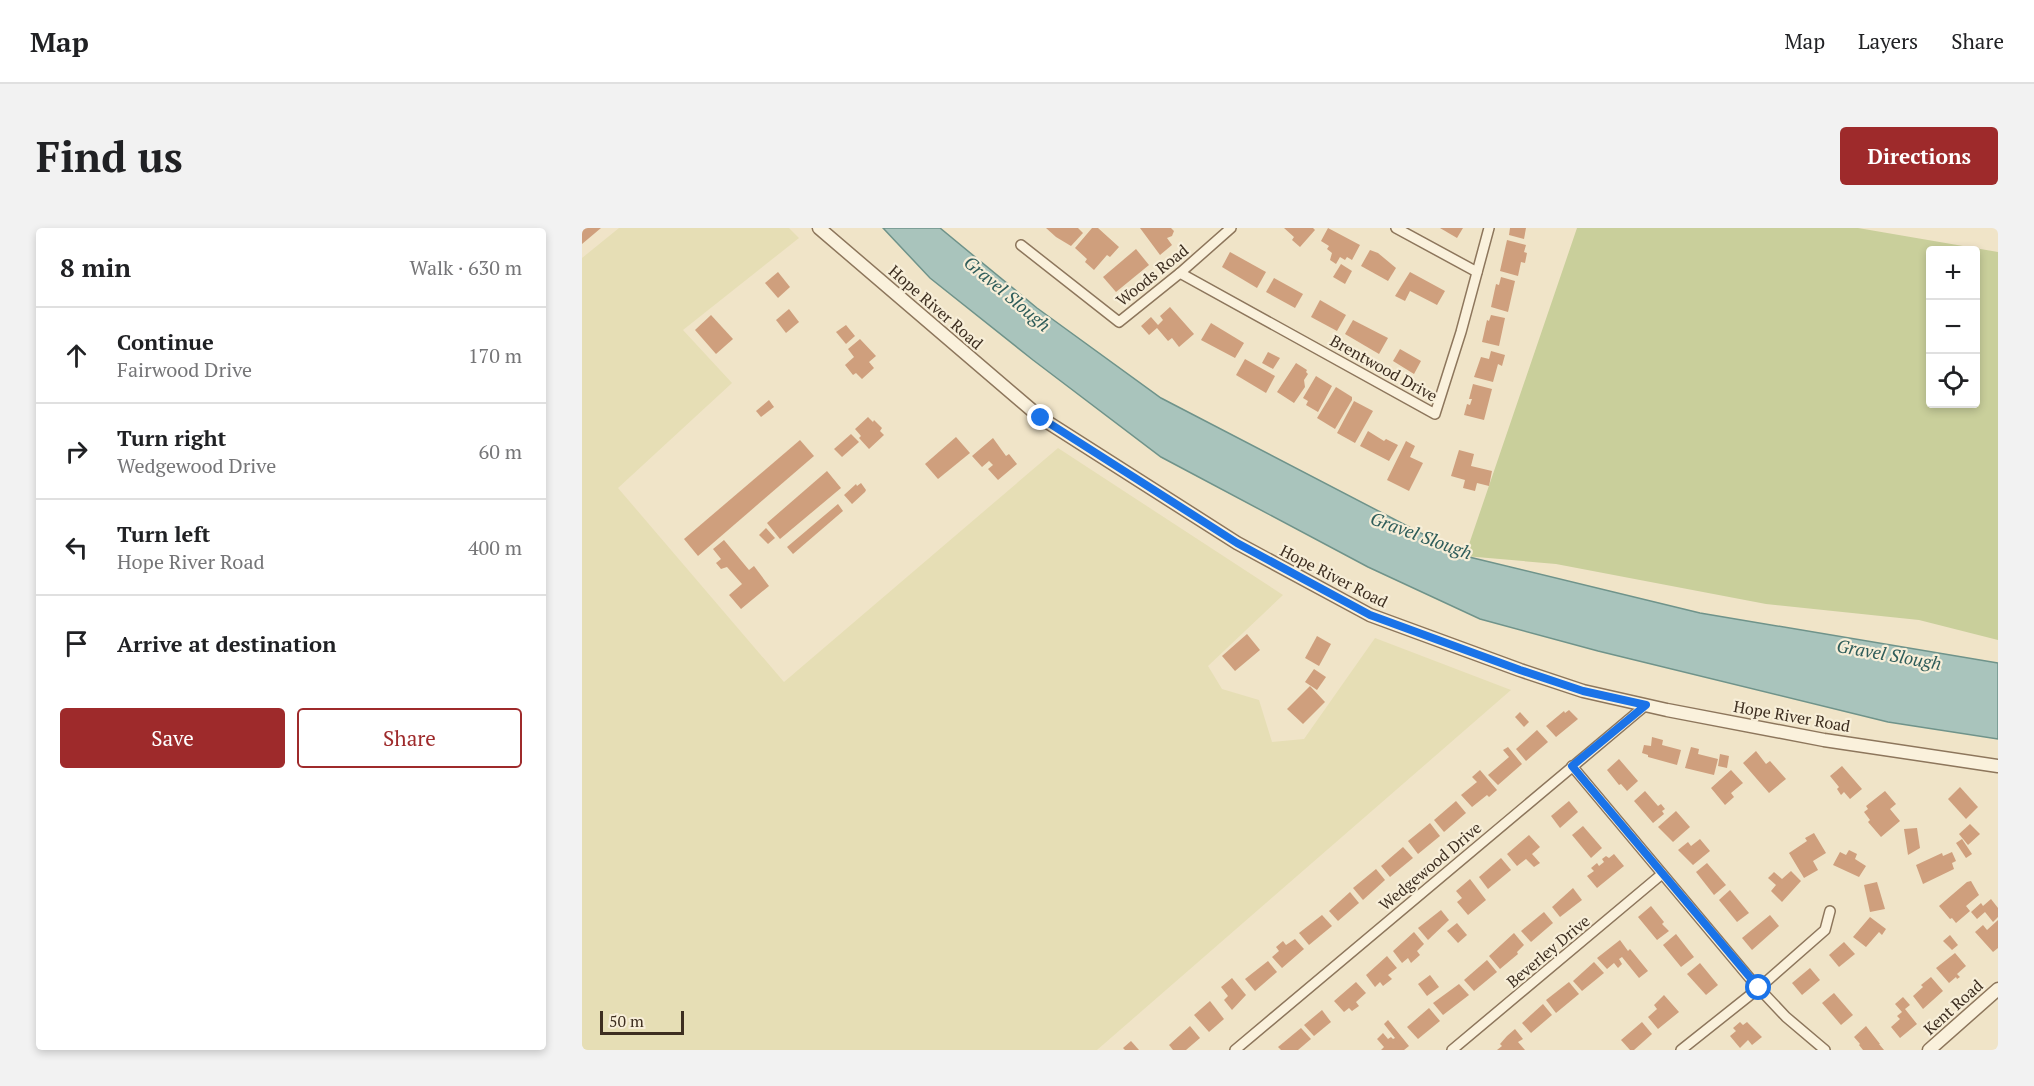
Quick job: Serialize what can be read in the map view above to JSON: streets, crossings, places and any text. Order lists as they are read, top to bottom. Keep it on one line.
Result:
{"streets":{"street":["Woods Road","Hope River Road","Brentwood Drive","Wedgewood Drive","Beverley Drive","Kent Road"]},"crossings":[["Woods Road","Brentwood Drive"],["Hope River Road","Wedgewood Drive"]],"water":["Gravel Slough"],"scale_bar":"50 m","page":{"header":"Map","nav":["Map","Layers","Share"],"buttons":["Directions",["Save","Share"]],"title":"Find us","heading":["8 min","Walk · 630 m"],"map_buttons":["+","−"],"list":[["Continue","Fairwood Drive","170 m"],["Turn right","Wedgewood Drive","60 m"],["Turn left","Hope River Road","400 m"],"Arrive at destination"],"scale":"50 m"}}
